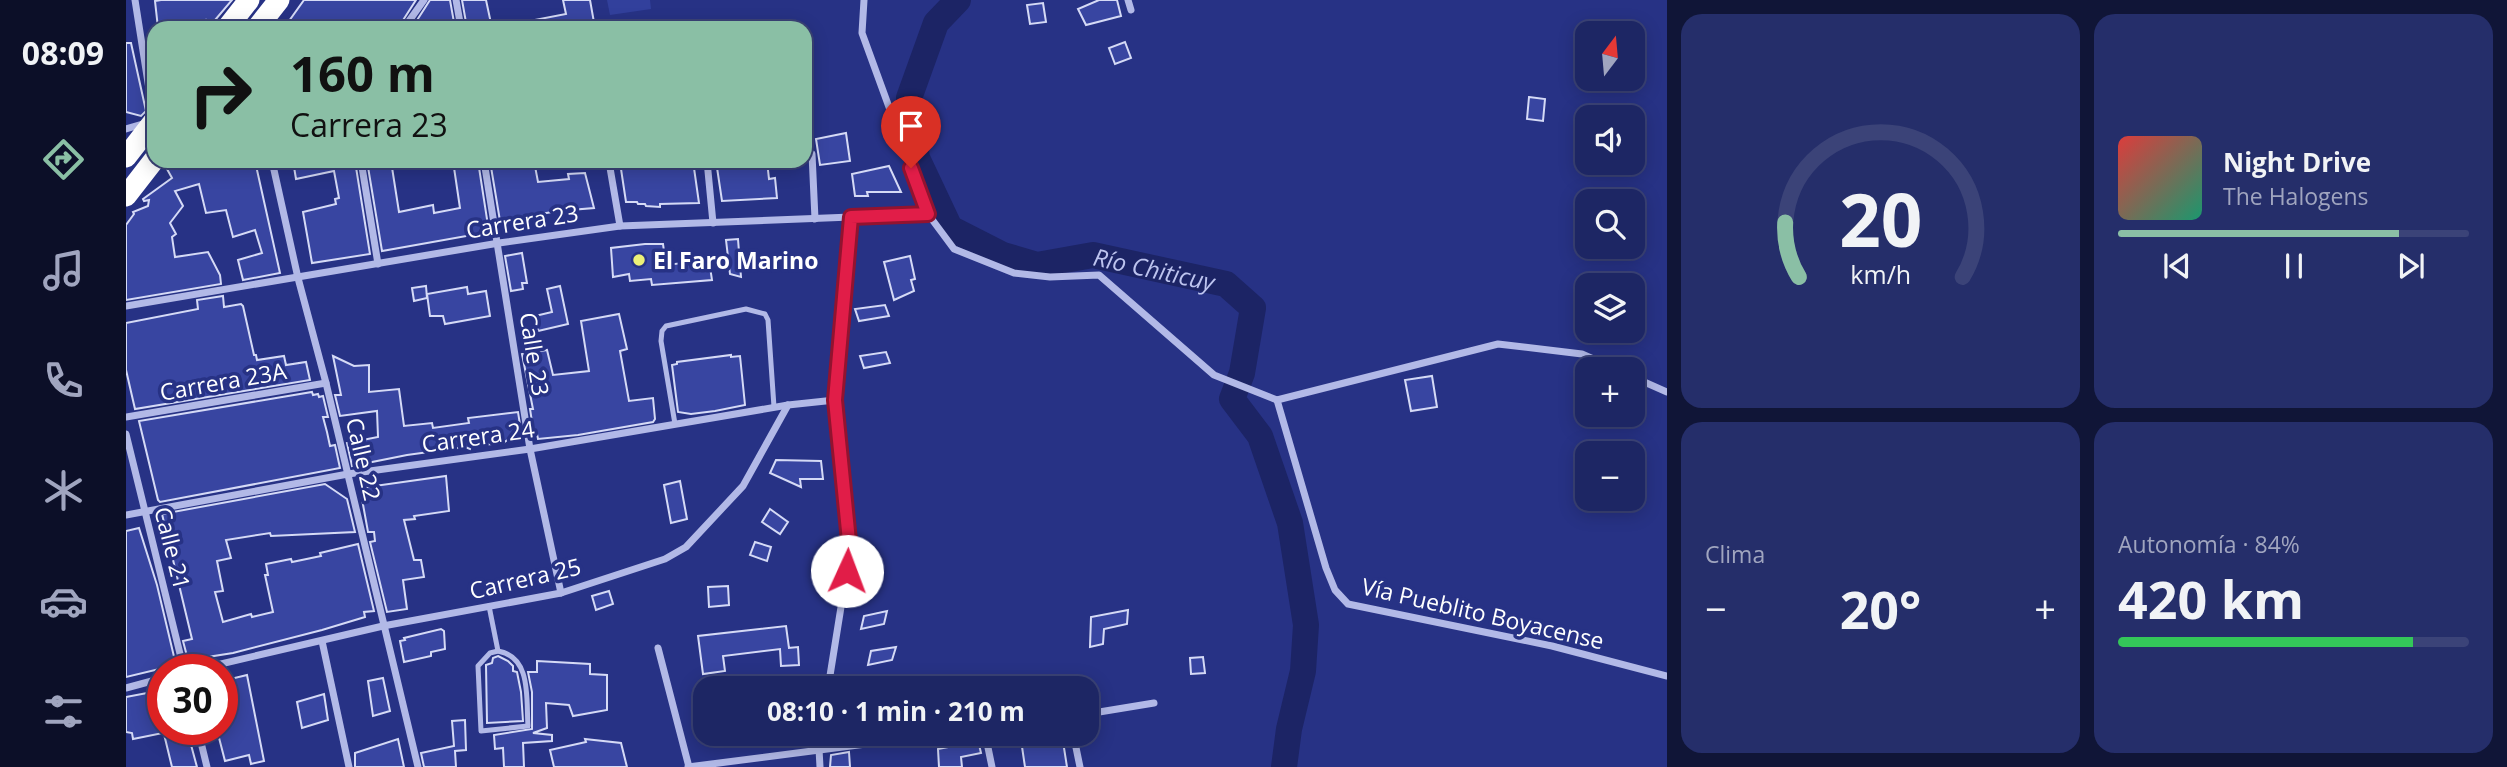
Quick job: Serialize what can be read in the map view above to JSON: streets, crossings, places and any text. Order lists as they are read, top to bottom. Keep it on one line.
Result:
{"streets":{"street":["Carrera 23","Calle 23","Carrera 23A","Carrera 24","Calle 22","Calle 21","Carrera 25","Vía Pueblito Boyacense"]},"crossings":[["Carrera 23","Calle 23"],["Carrera 23","Calle 22"],["Calle 23","Carrera 24"],["Calle 23","Carrera 25"],["Carrera 23A","Calle 22"],["Carrera 24","Calle 22"],["Carrera 24","Calle 21"],["Carrera 24","Carrera 25"],["Calle 22","Carrera 25"]],"water":["Río Chiticuy"],"places":["El Faro Marino"],"north":"top","page":{"tabs":"08:09","map_buttons":["+","−"],"turn":["160 m","Carrera 23"],"song":["Night Drive","The Halogens"],"tile":["Clima",["Autonomía · 84%","420 km"]],"heat":["−","20°","+"],"limit":"30","trip":"08:10 · 1 min · 210 m","gauge":["20","km/h"]}}
